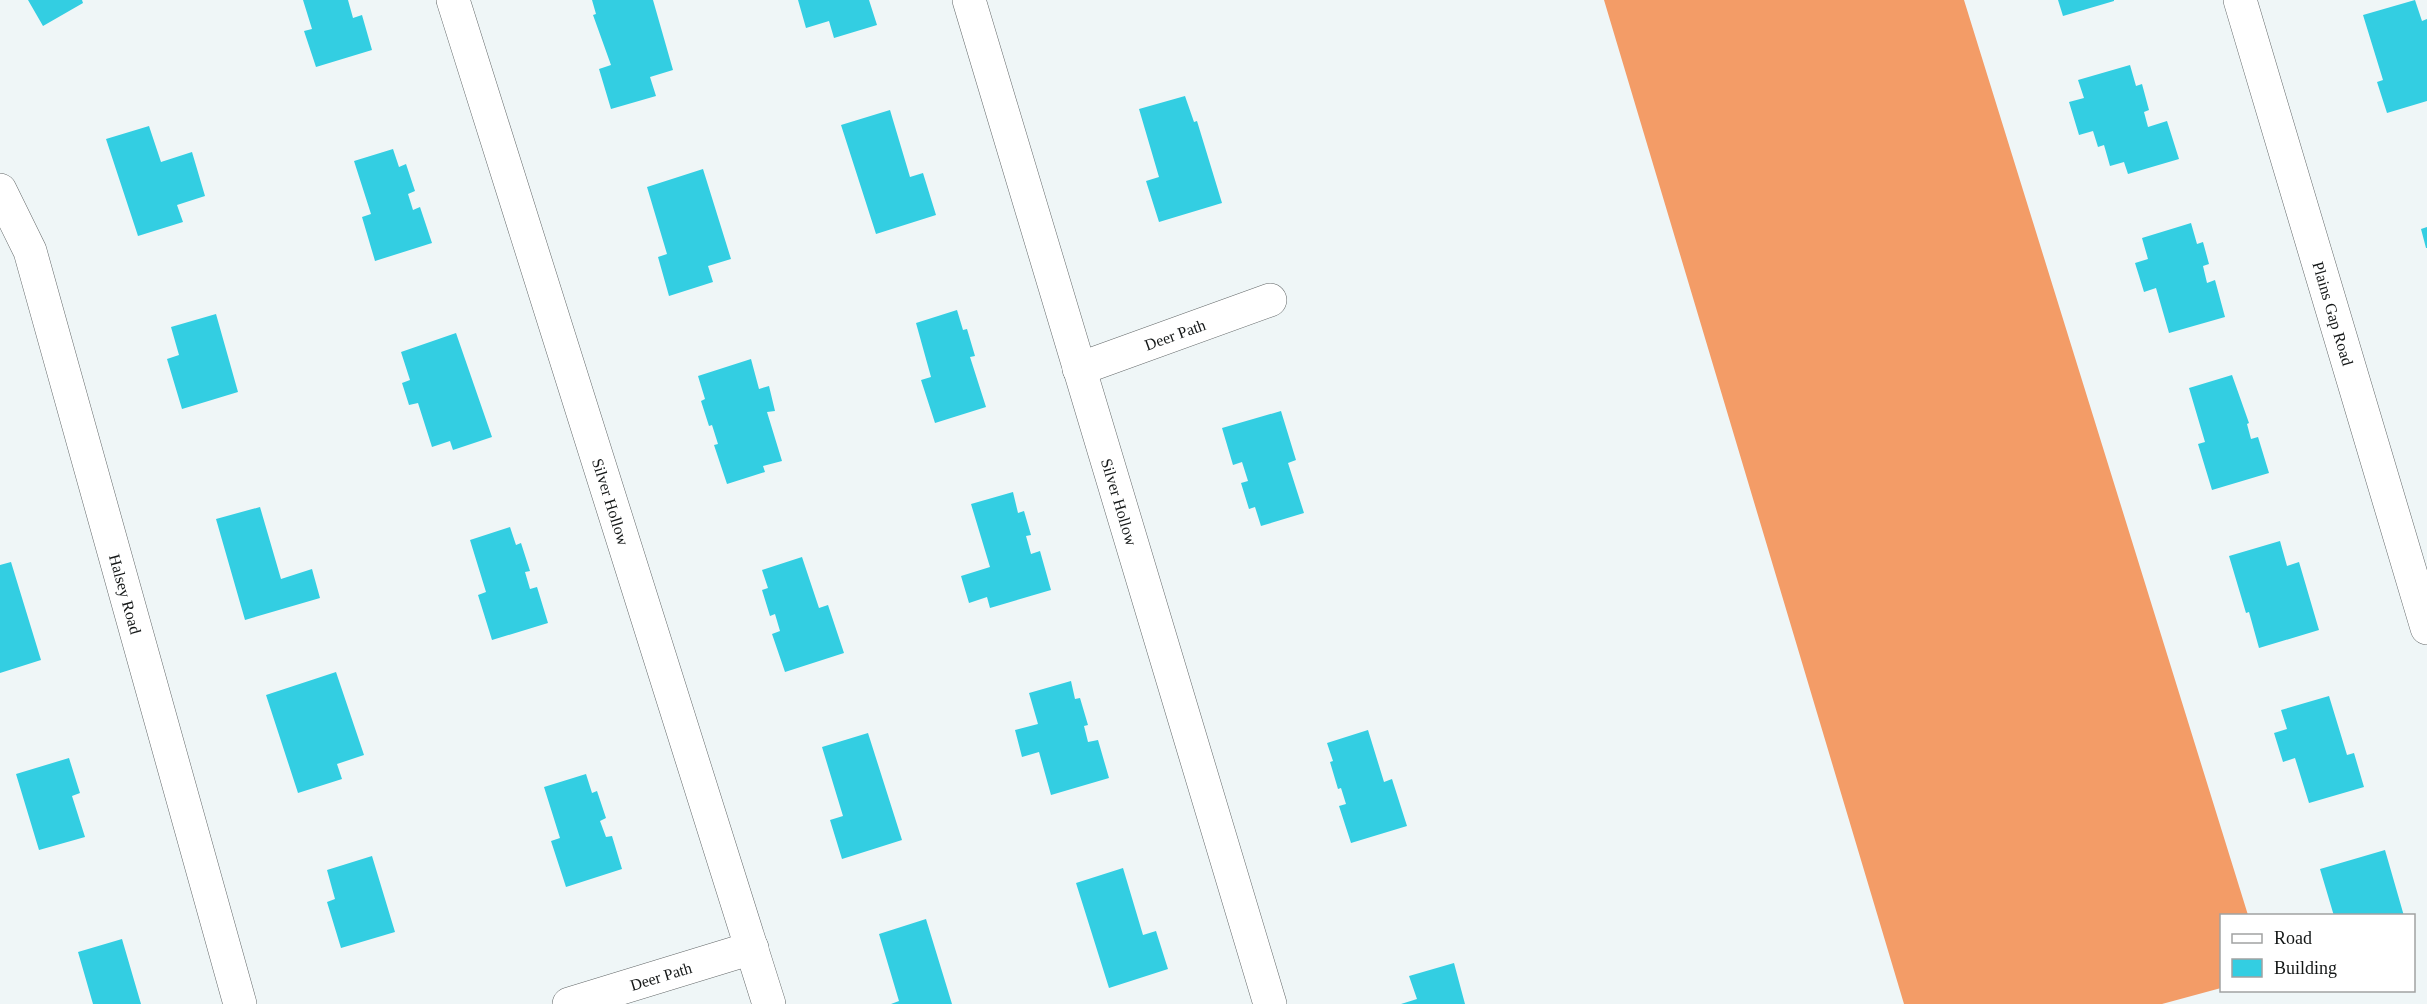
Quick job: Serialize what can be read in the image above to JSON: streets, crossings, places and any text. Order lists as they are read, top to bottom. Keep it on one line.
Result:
{"streets":{"street":["Plains Gap Road","Deer Path","Silver Hollow","Halsey Road"]},"crossings":[["Deer Path","Silver Hollow"]],"legend":["Road","Building"]}
